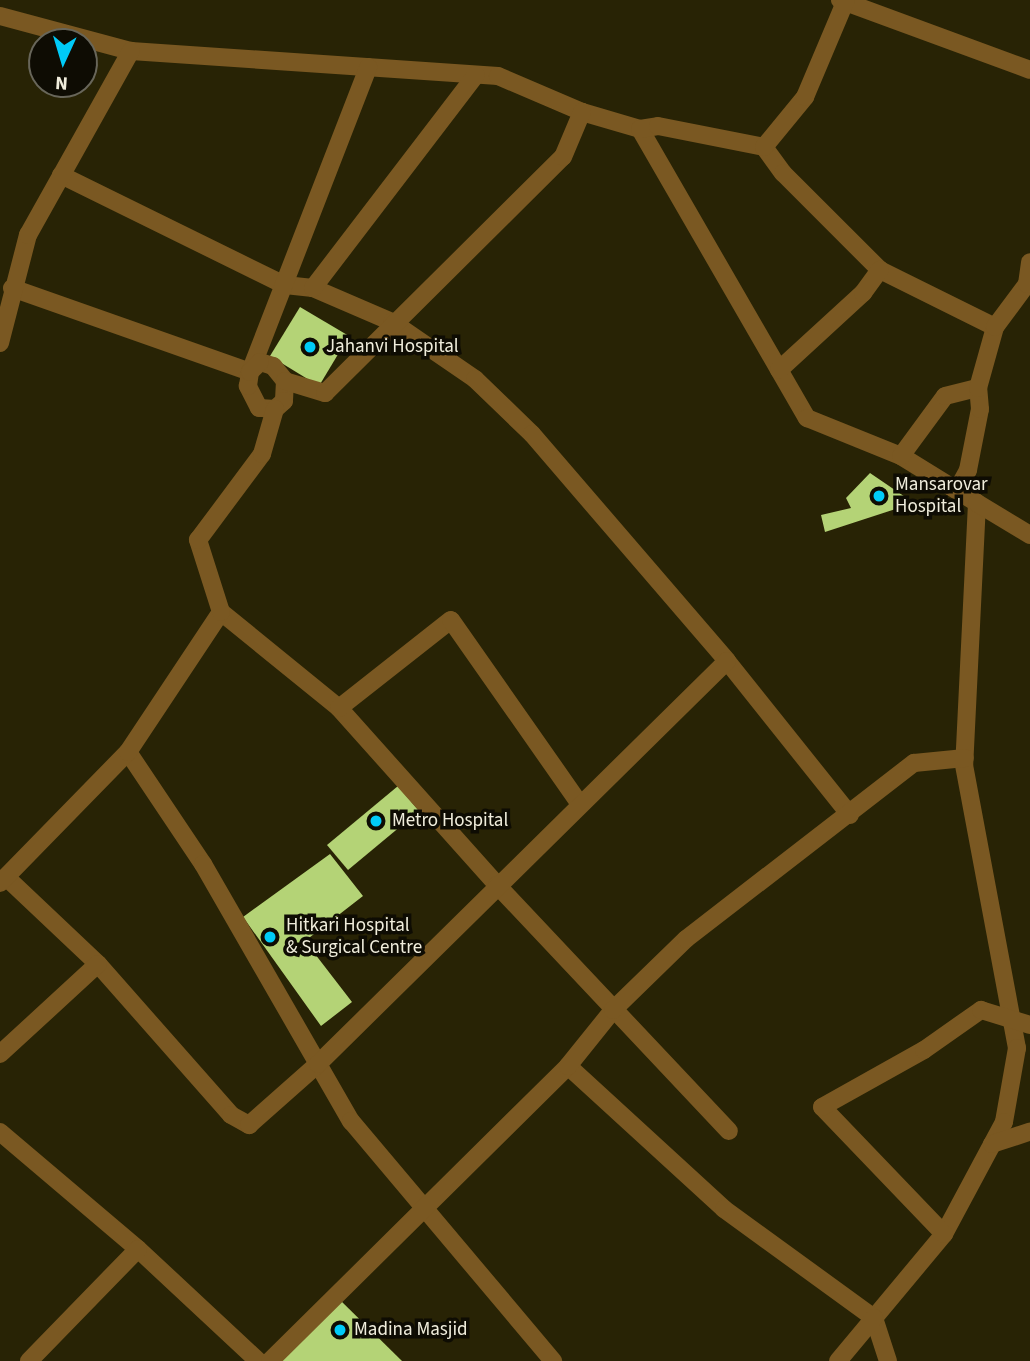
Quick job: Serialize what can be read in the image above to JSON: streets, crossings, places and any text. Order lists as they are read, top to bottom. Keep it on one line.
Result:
{"places":["Jahanvi Hospital","Mansarovar Hospital","Metro Hospital","Hitkari Hospital & Surgical Centre","Madina Masjid"],"north":"bottom"}
